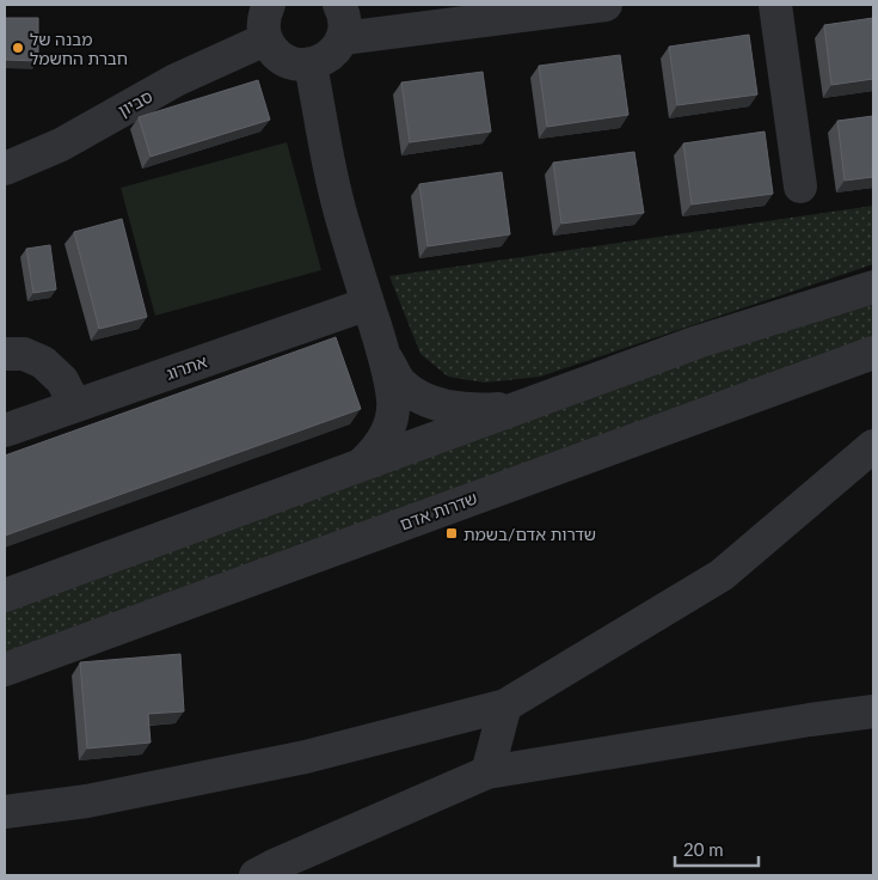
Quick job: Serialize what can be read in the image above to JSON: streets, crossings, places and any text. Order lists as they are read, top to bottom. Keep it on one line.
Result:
{"streets":{"street":["סביון","אתרוג","שדרות אדם"]},"places":{"other":["מבנה של חברת החשמל"],"transit":["שדרות אדם/בשמת"]},"scale_bar":"20 m"}
